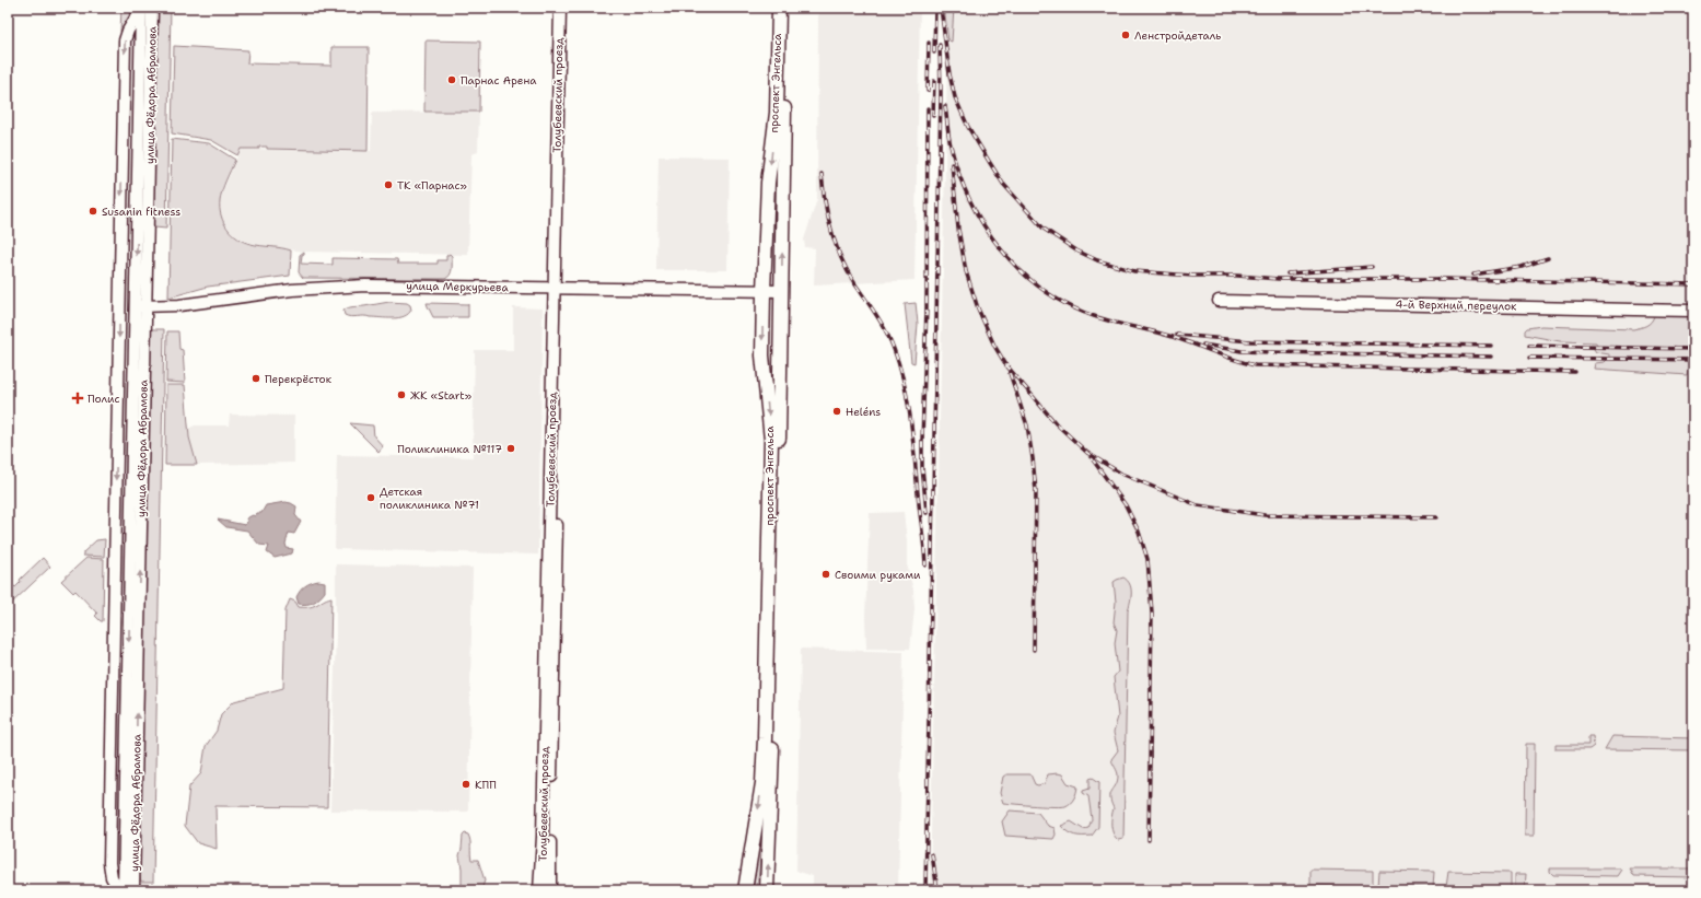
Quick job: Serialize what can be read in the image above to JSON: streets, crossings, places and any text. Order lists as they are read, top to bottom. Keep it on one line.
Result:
{"streets":{"main road":["проспект Энгельса"],"street":["улица Фёдора Абрамова","Толубеевский проезд","улица Меркурьева","4-й Верхний переулок"]},"crossings":[["проспект Энгельса","улица Меркурьева"],["улица Фёдора Абрамова","улица Меркурьева"],["Толубеевский проезд","улица Меркурьева"]],"places":{"other":["Ленстройдеталь","Парнас Арена","ТК «Парнас»","Susanin fitness","Перекрёсток","ЖК «Start»","Heléns","Поликлиника №117","Детская поликлиника №71","Своими руками","КПП"],"health":["Полис"]}}
